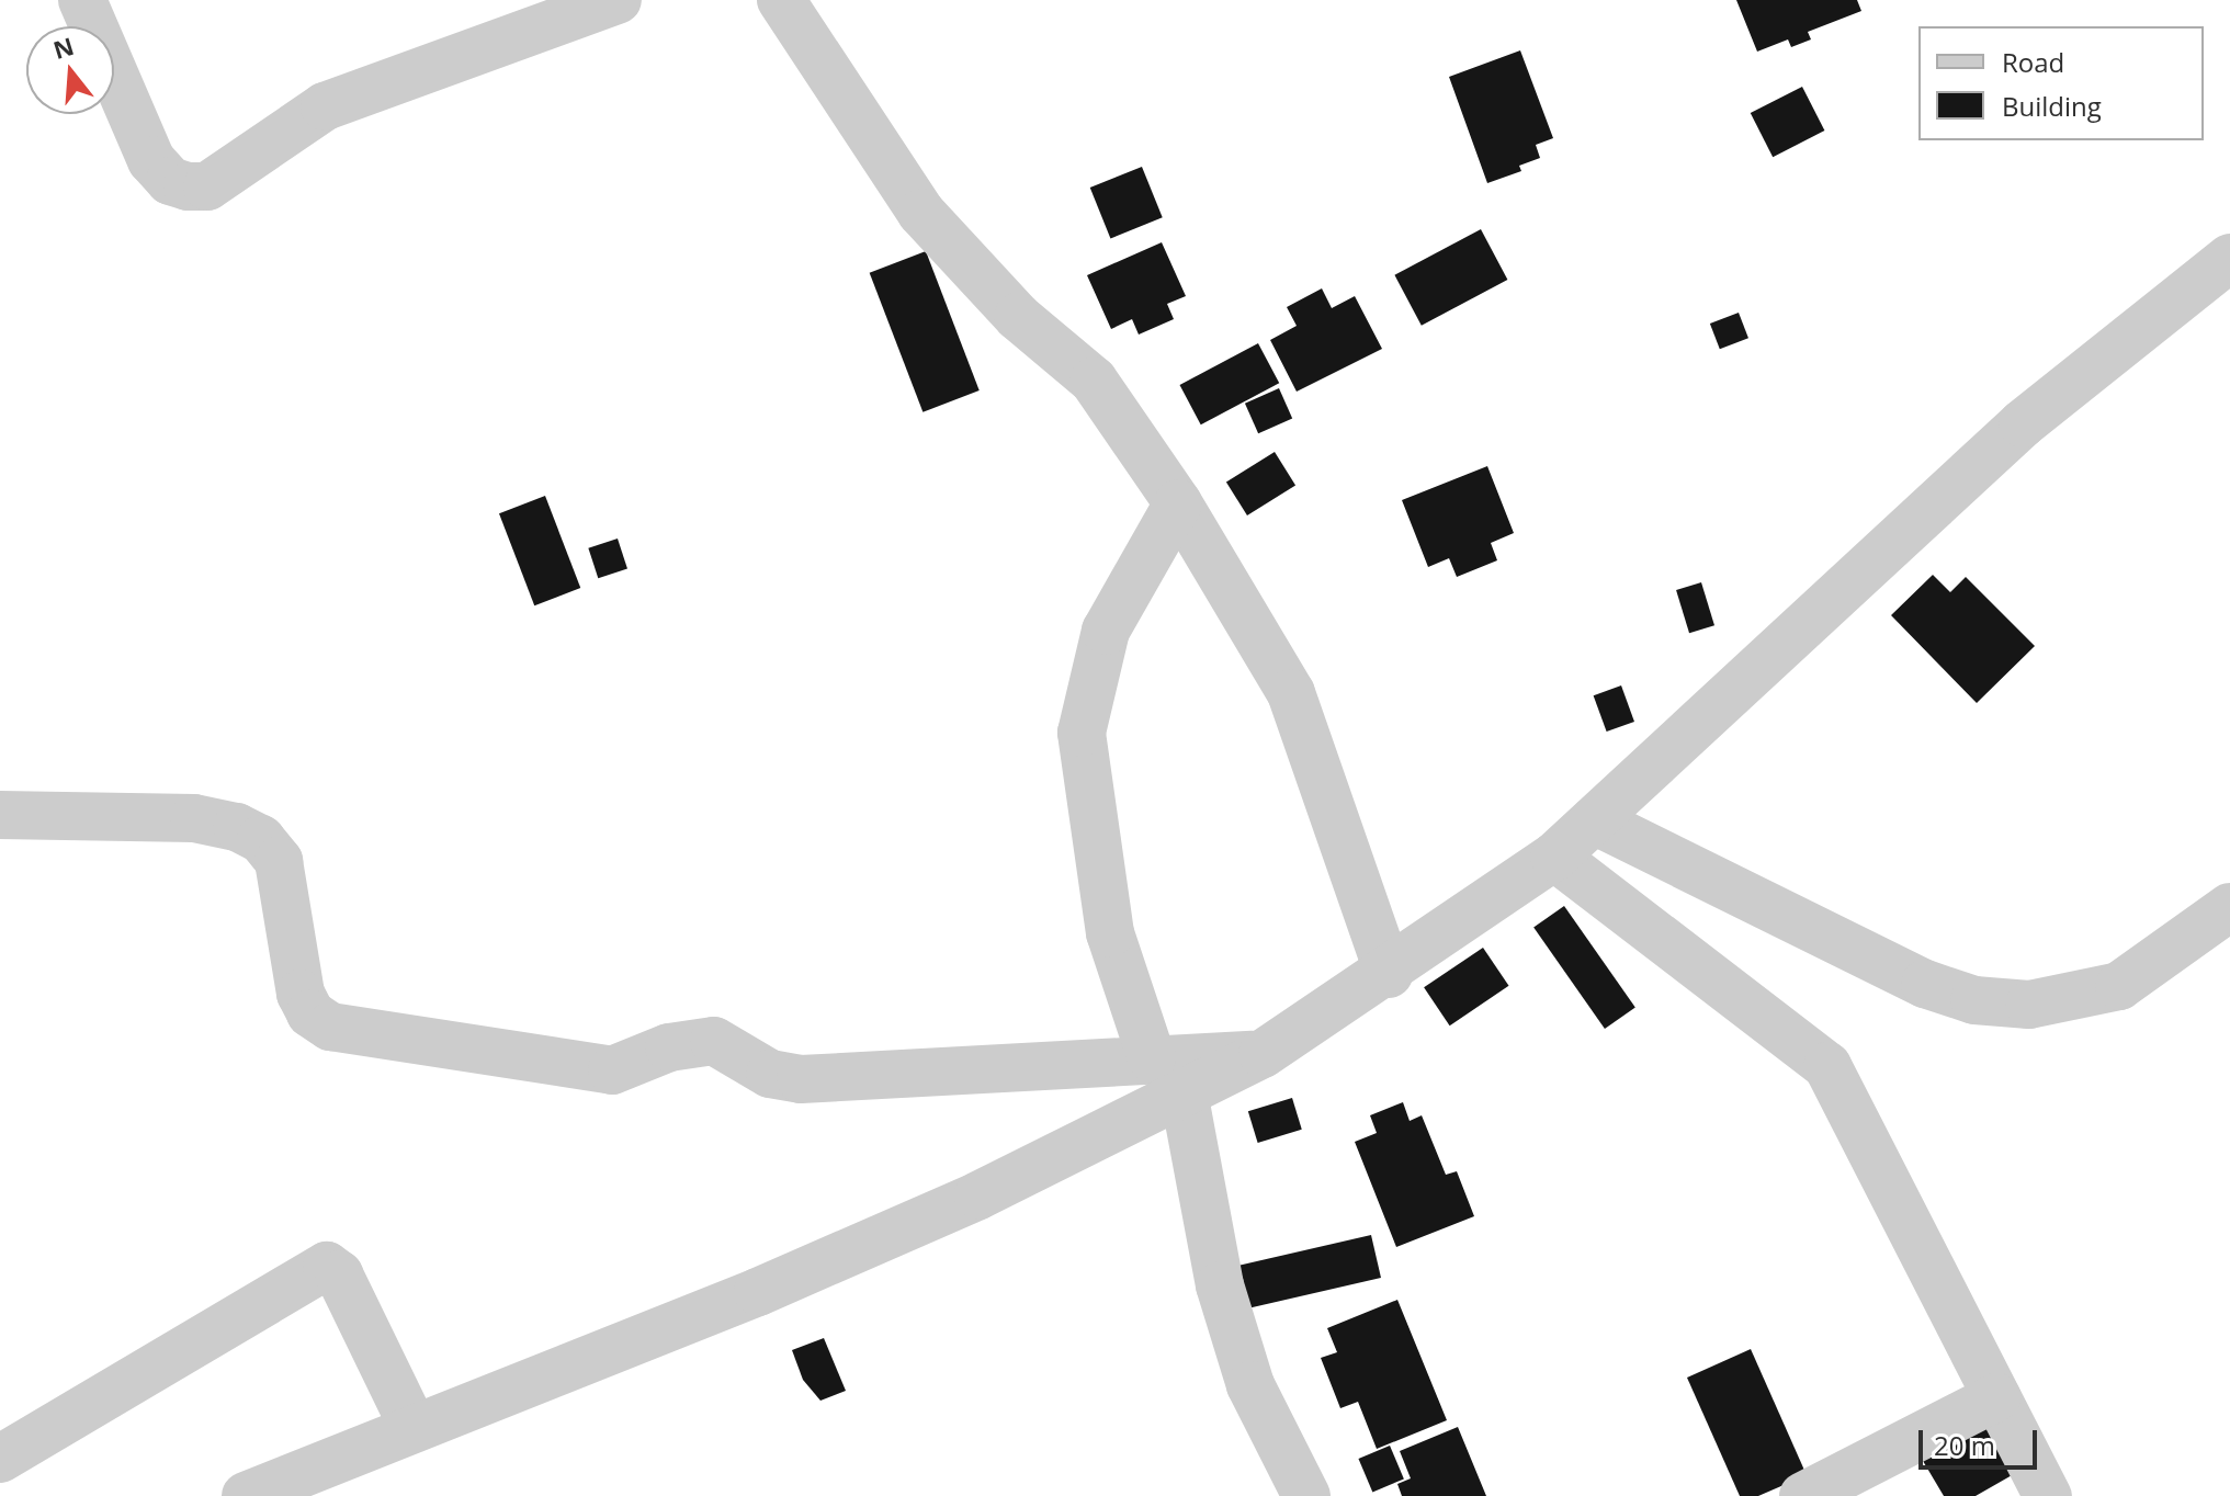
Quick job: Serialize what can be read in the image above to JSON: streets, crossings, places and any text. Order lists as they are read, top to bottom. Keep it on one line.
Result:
{"legend":["Road","Building"],"scale_bar":"20 m","north":"top"}
